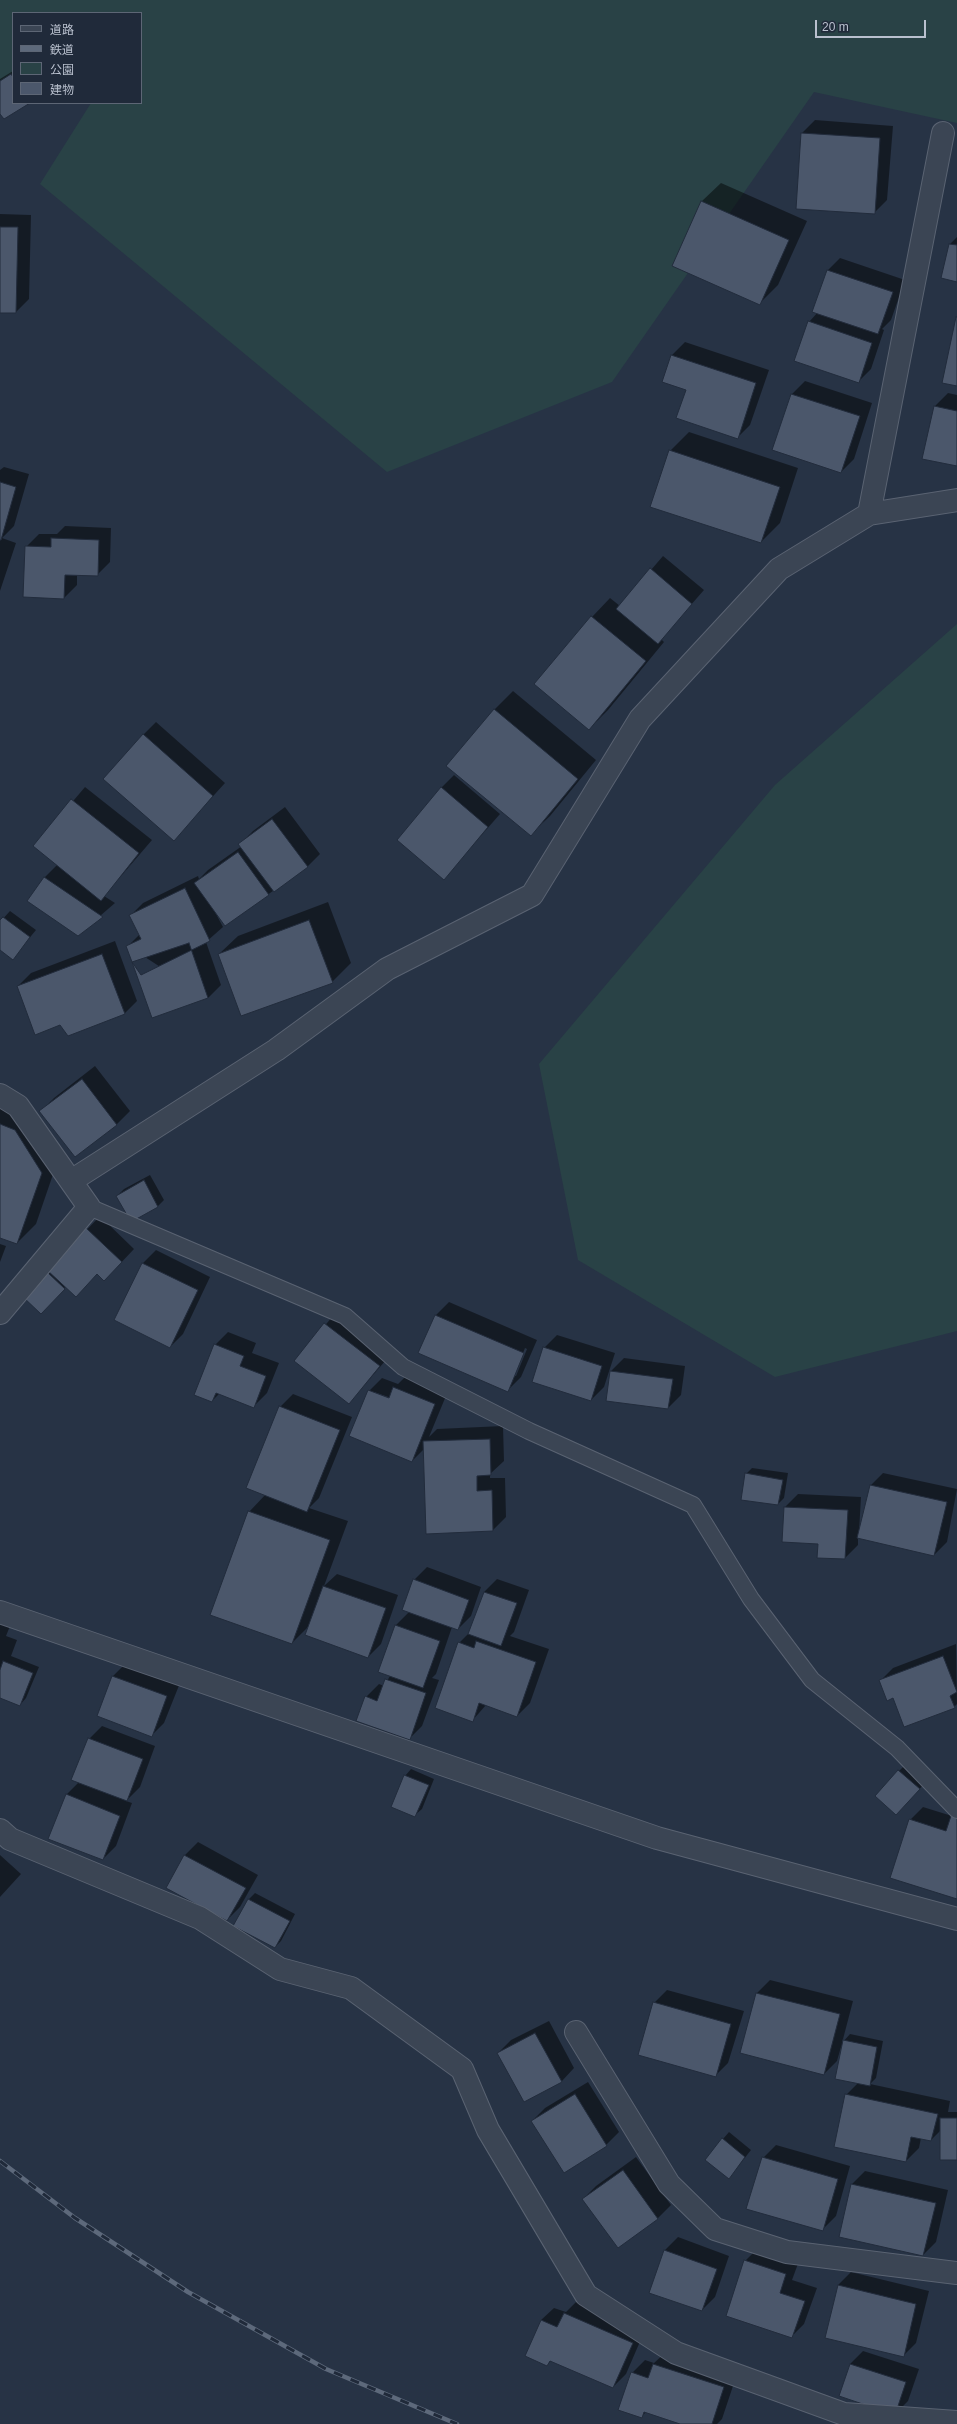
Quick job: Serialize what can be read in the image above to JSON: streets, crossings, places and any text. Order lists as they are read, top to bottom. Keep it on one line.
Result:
{"legend":["道路","鉄道","公園","建物"],"scale_bar":"20 m"}
